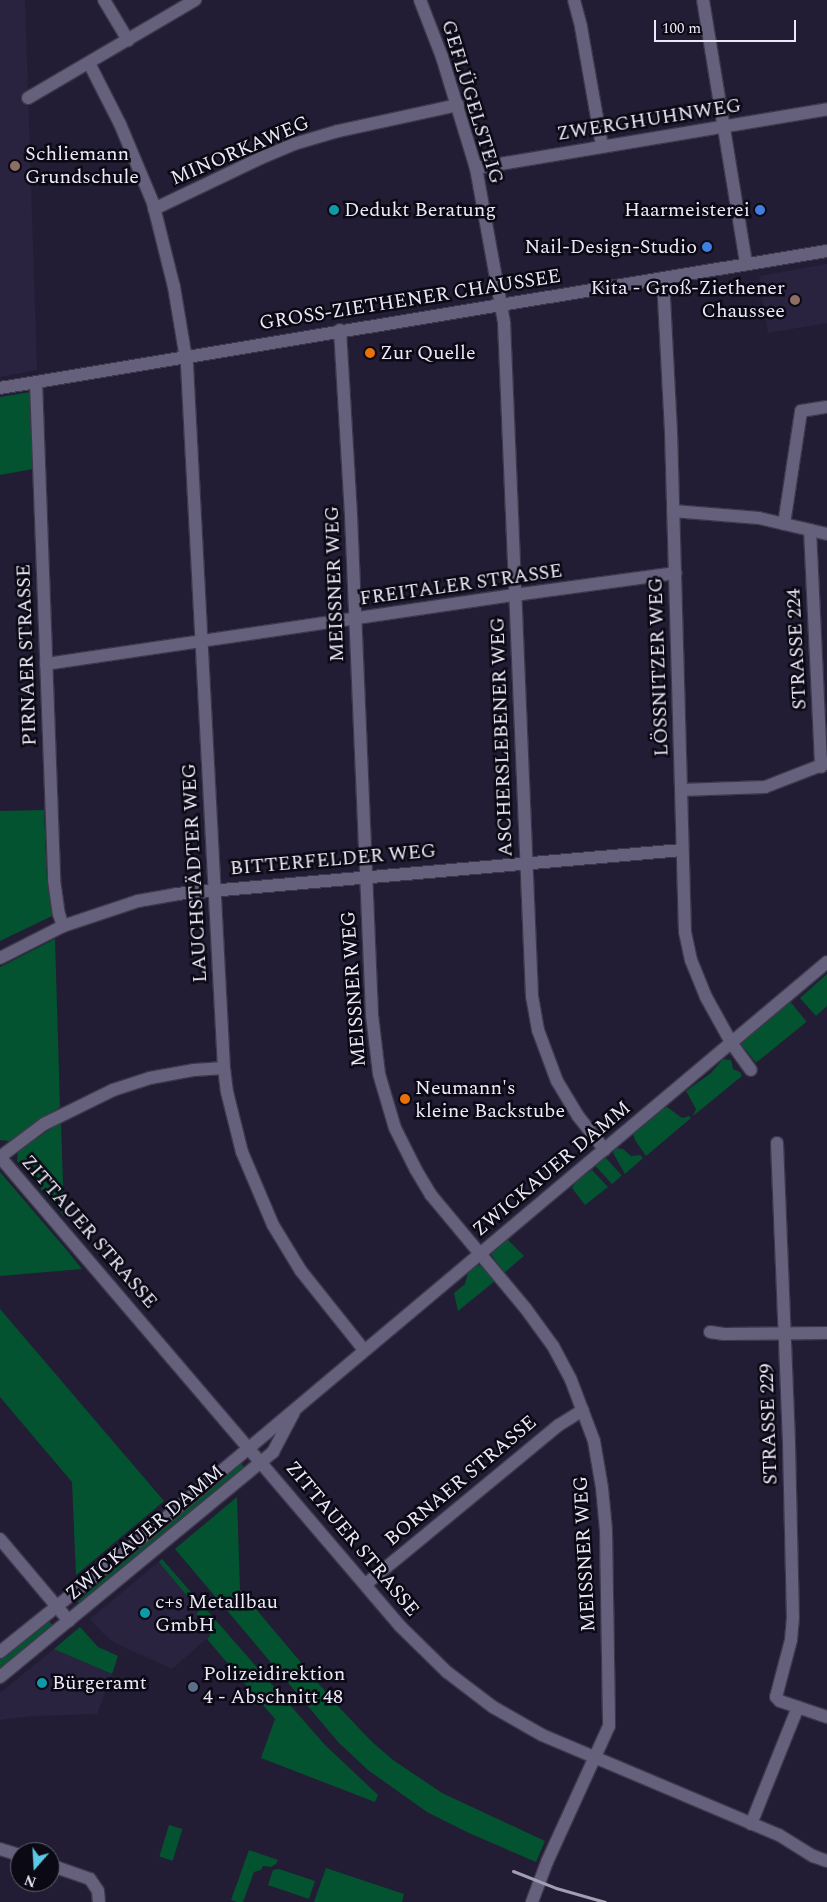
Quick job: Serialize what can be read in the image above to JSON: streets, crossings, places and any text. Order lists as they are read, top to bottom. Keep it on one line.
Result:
{"streets":{"street":["GEFLÜGELSTEIG","ZWERGHUHNWEG","MINORKAWEG","GROSS-ZIETHENER CHAUSSEE","MEISSNER WEG","FREITALER STRASSE","STRASSE 224","PIRNAER STRASSE","LÖSSNITZER WEG","ASCHERSLEBENER WEG","BITTERFELDER WEG","LAUCHSTÄDTER WEG","ZWICKAUER DAMM","ZITTAUER STRASSE","STRASSE 229","BORNAER STRASSE"]},"crossings":[["GEFLÜGELSTEIG","ZWERGHUHNWEG"],["GEFLÜGELSTEIG","MINORKAWEG"],["GEFLÜGELSTEIG","GROSS-ZIETHENER CHAUSSEE"],["GEFLÜGELSTEIG","ASCHERSLEBENER WEG"],["MINORKAWEG","LAUCHSTÄDTER WEG"],["GROSS-ZIETHENER CHAUSSEE","MEISSNER WEG"],["GROSS-ZIETHENER CHAUSSEE","PIRNAER STRASSE"],["GROSS-ZIETHENER CHAUSSEE","LÖSSNITZER WEG"],["GROSS-ZIETHENER CHAUSSEE","ASCHERSLEBENER WEG"],["GROSS-ZIETHENER CHAUSSEE","LAUCHSTÄDTER WEG"],["MEISSNER WEG","FREITALER STRASSE"],["MEISSNER WEG","BITTERFELDER WEG"],["MEISSNER WEG","ZWICKAUER DAMM"],["MEISSNER WEG","ZITTAUER STRASSE"],["MEISSNER WEG","BORNAER STRASSE"],["FREITALER STRASSE","PIRNAER STRASSE"],["FREITALER STRASSE","LÖSSNITZER WEG"],["FREITALER STRASSE","ASCHERSLEBENER WEG"],["FREITALER STRASSE","LAUCHSTÄDTER WEG"],["PIRNAER STRASSE","BITTERFELDER WEG"],["LÖSSNITZER WEG","BITTERFELDER WEG"],["LÖSSNITZER WEG","ZWICKAUER DAMM"],["ASCHERSLEBENER WEG","BITTERFELDER WEG"],["ASCHERSLEBENER WEG","ZWICKAUER DAMM"],["BITTERFELDER WEG","LAUCHSTÄDTER WEG"],["LAUCHSTÄDTER WEG","ZWICKAUER DAMM"],["ZWICKAUER DAMM","ZITTAUER STRASSE"],["ZITTAUER STRASSE","BORNAER STRASSE"]],"places":["Schliemann Grundschule","Dedukt Beratung","Haarmeisterei","Nail-Design-Studio","Kita - Groß-Ziethener Chaussee","Zur Quelle","Neumann's kleine Backstube","c+s Metallbau GmbH","Bürgeramt","Polizeidirektion 4 - Abschnitt 48"],"scale_bar":"100 m","north":"bottom"}
